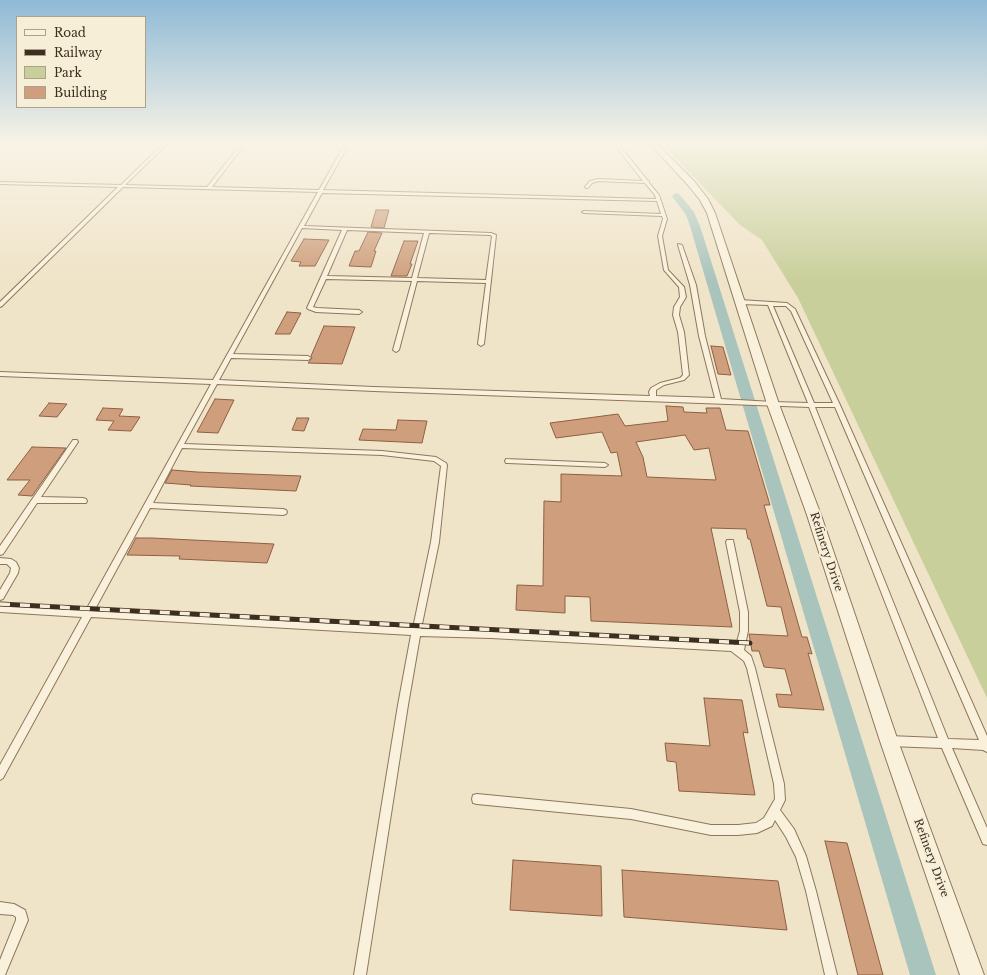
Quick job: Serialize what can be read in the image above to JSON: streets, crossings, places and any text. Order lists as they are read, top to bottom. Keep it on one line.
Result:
{"streets":{"street":["Refinery Drive"]},"legend":["Road","Railway","Park","Building"]}
